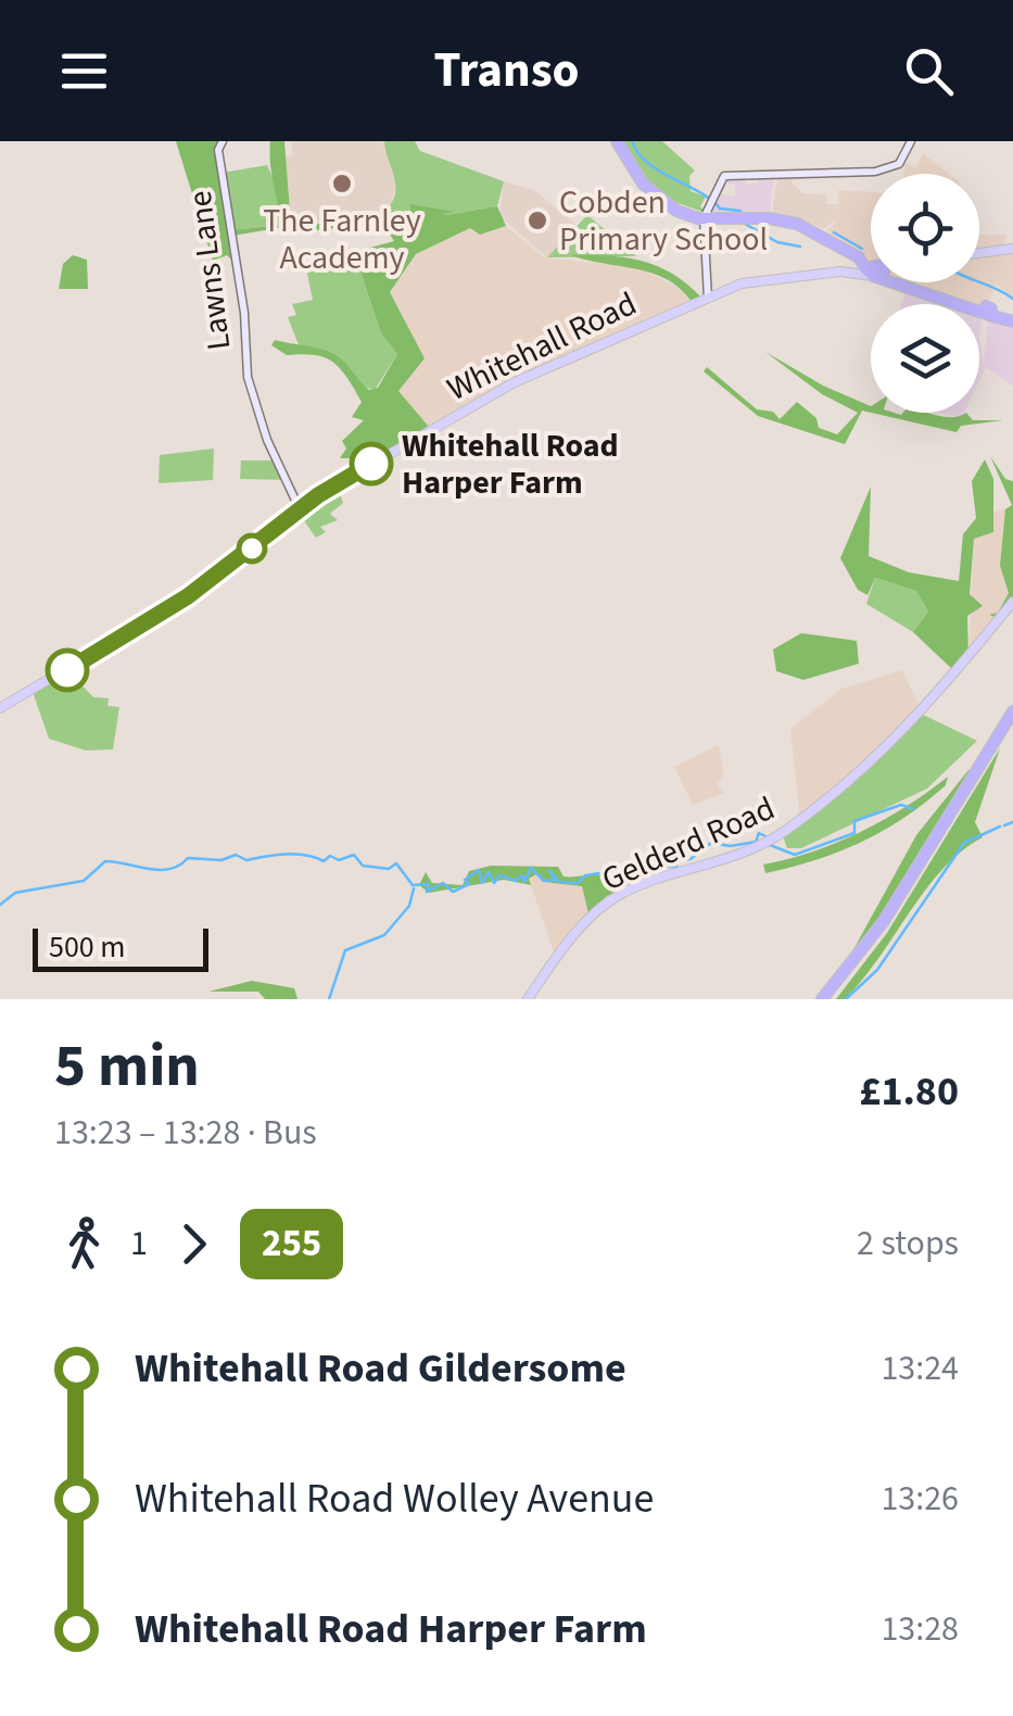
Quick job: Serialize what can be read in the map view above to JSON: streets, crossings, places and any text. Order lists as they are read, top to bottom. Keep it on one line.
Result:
{"streets":{"main road":["Whitehall Road","Gelderd Road"],"street":["Lawns Lane"]},"crossings":[["Lawns Lane","Whitehall Road"]],"places":["The Farnley Academy","Cobden Primary School","Whitehall Road Harper Farm"],"lines":["bus line 255"],"scale_bar":"500 m","page":{"header":"Transo","scale":"500 m","heading":["5 min","13:23 – 13:28 · Bus","£1.80"],"legs":["1","255","2 stops"],"list":[{"name":"Whitehall Road Gildersome","value":"13:24"},{"name":"Whitehall Road Wolley Avenue","value":"13:26"},{"name":"Whitehall Road Harper Farm","value":"13:28"}]}}
